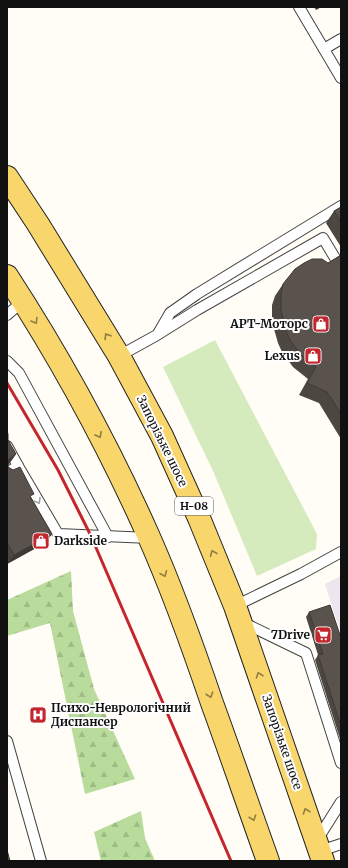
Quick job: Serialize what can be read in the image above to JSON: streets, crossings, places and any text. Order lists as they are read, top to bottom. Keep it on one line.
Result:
{"streets":{"main road":["Запорізьке шосе","Н-08"]},"places":{"shop":["АРТ-Моторс","Lexus","Darkside"],"supermarket":["7Drive"],"hospital":["Психо-Неврологічний Диспансер"]}}
